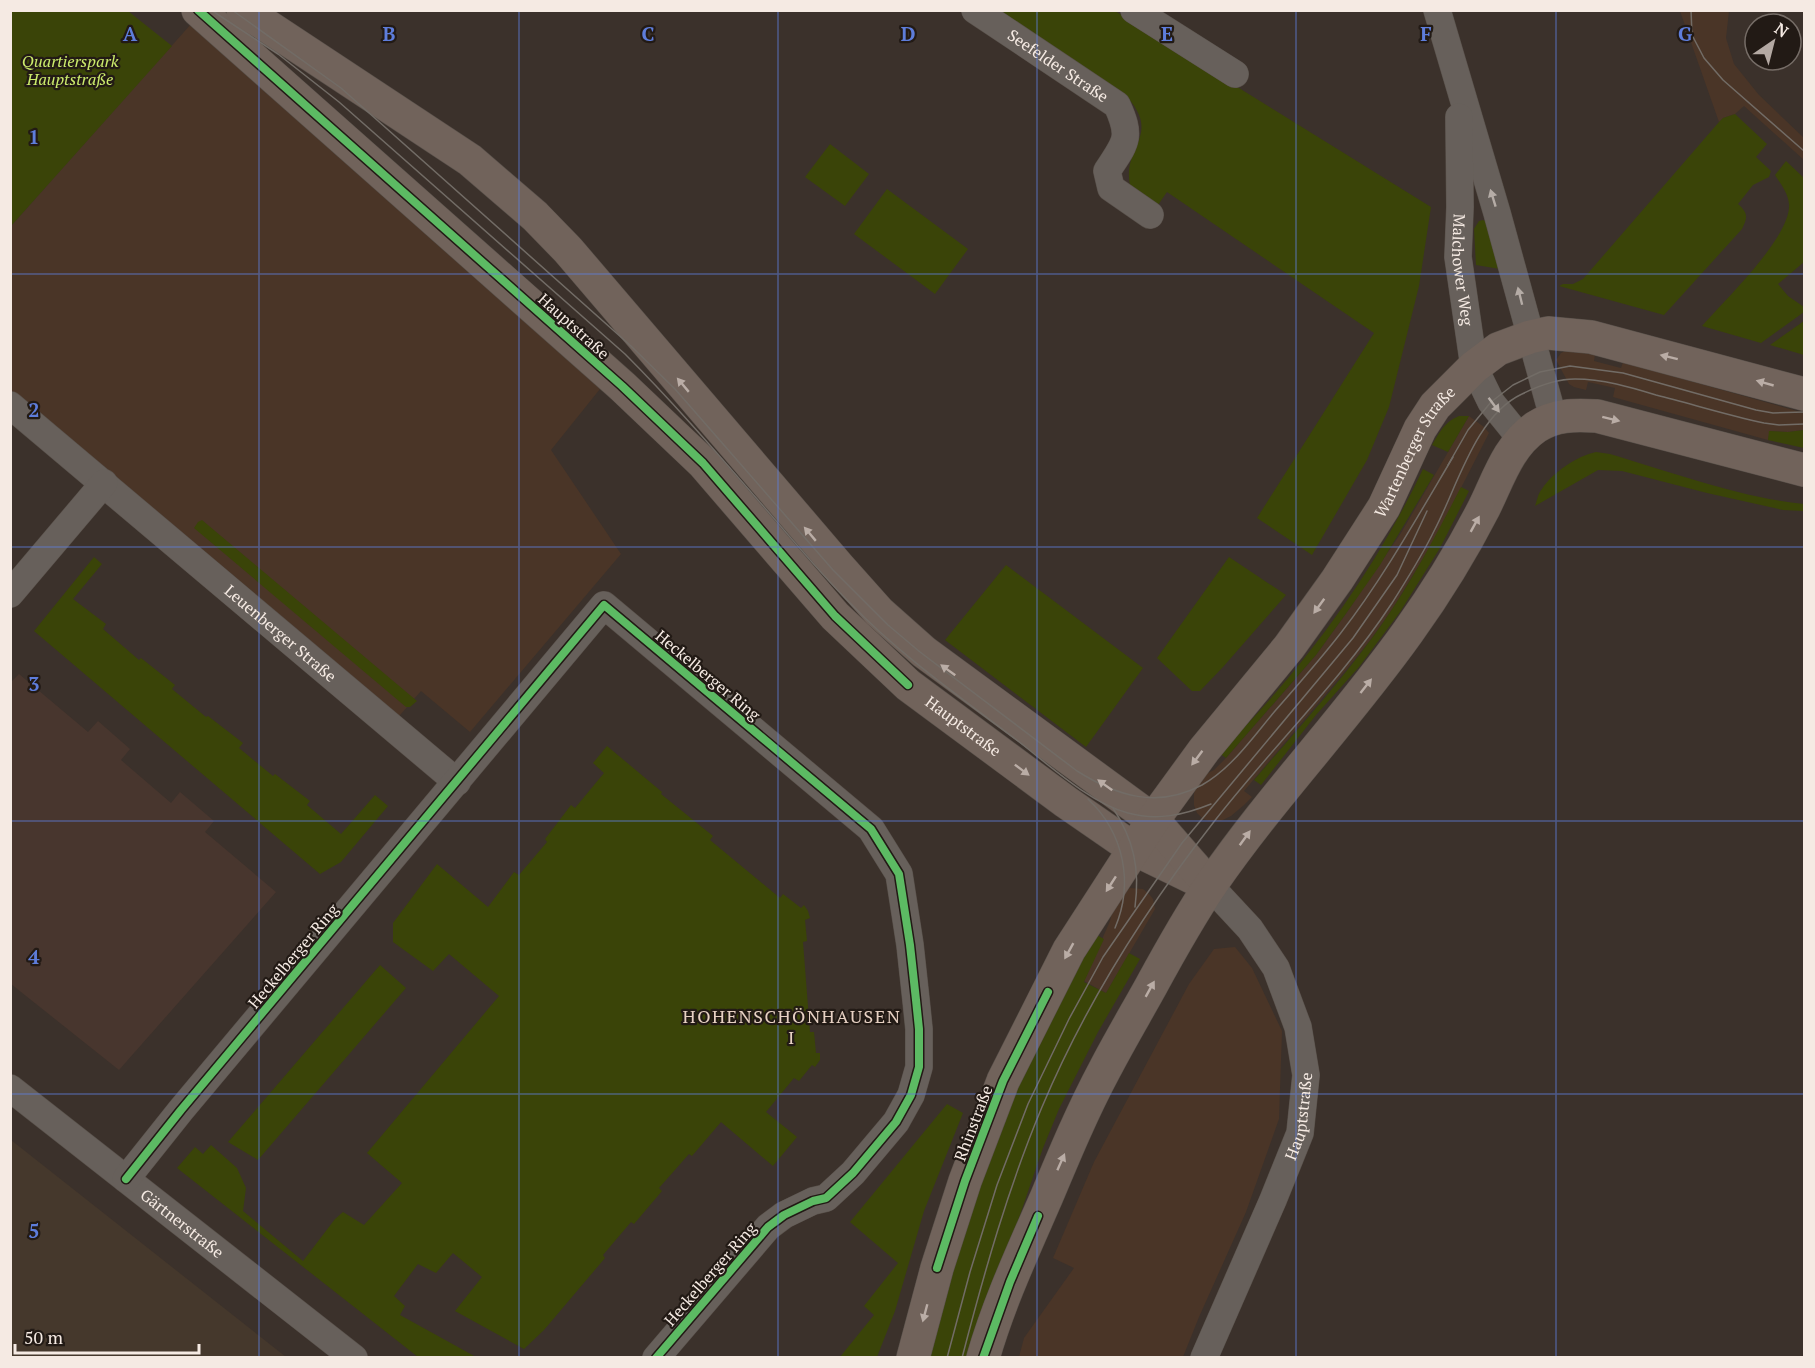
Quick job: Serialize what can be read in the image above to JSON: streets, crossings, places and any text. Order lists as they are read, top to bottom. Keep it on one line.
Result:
{"streets":{"main road":["Hauptstraße","Wartenberger Straße","Rhinstraße"],"street":["Seefelder Straße","Malchower Weg","Leuenberger Straße","Heckelberger Ring","Gärtnerstraße"]},"crossings":[["Malchower Weg","Wartenberger Straße"],["Hauptstraße","Wartenberger Straße"],["Hauptstraße","Rhinstraße"],["Wartenberger Straße","Rhinstraße"],["Leuenberger Straße","Heckelberger Ring"],["Heckelberger Ring","Gärtnerstraße"]],"districts":["HOHENSCHÖNHAUSEN I"],"parks":["Quartierspark Hauptstraße"],"scale_bar":"50 m","north":"top right","grid":{"columns":["A","B","C","D","E","F","G"],"rows":["1","2","3","4","5"]}}
